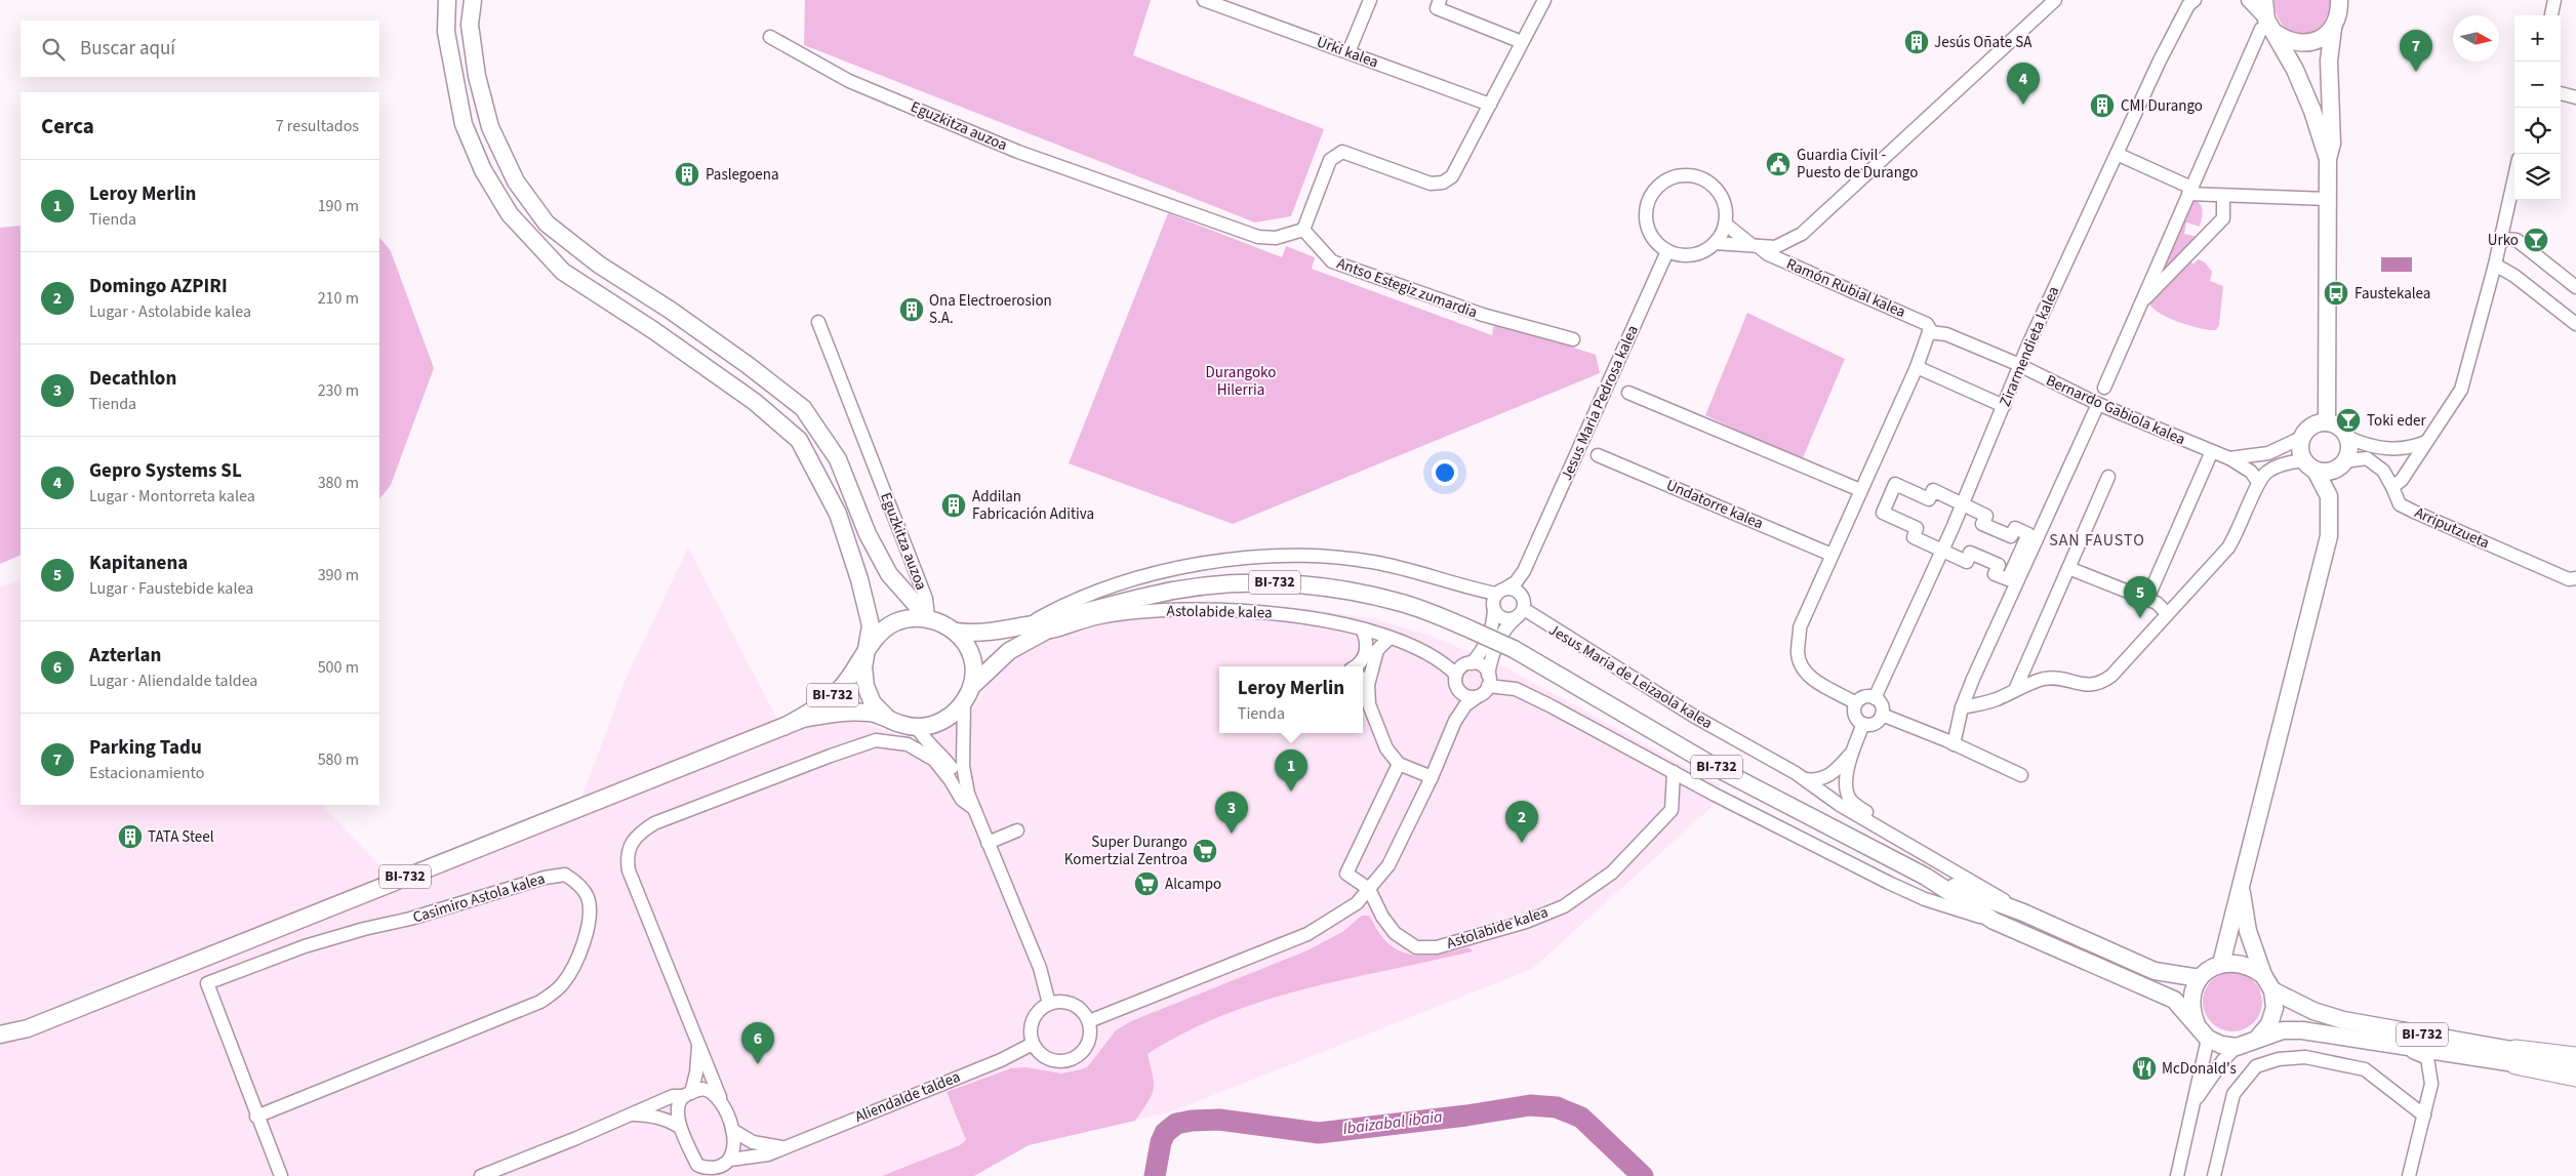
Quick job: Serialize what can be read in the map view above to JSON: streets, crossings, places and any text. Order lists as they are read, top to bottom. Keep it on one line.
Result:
{"streets":{"main road":["BI-732"],"street":["Urki kalea","Eguzkitza auzoa","Antso Estegiz zumardia","Ramón Rubial kalea","Zirarmendieta kalea","Jesus Maria Pedrosa kalea","Bernardo Gabiola kalea","Undatorre kalea","Arriputzueta","Astolabide kalea","Jesus Maria de Leizaola kalea","Casimiro Astola kalea","Aliendalde taldea"]},"crossings":[["Eguzkitza auzoa","Antso Estegiz zumardia"],["Eguzkitza auzoa","BI-732"],["Ramón Rubial kalea","Jesus Maria Pedrosa kalea"],["Zirarmendieta kalea","Bernardo Gabiola kalea"],["BI-732","Astolabide kalea"]],"districts":["SAN FAUSTO"],"water":["Ibaizabal ibaia"],"parks":["Durangoko Hilerria"],"places":{"building":["Jesús Oñate SA","CMI Durango","Paslegoena","Ona Electroerosion S.A.","Addilan Fabricación Aditiva","TATA Steel"],"public building":["Guardia Civil - Puesto de Durango"],"bar":["Urko","Toki eder"],"bus stop":["Faustekalea"],"supermarket":["Super Durango Komertzial Zentroa","Alcampo"],"restaurant":["McDonald's"]},"north":"right","page":{"map_buttons":["+","−"],"search":"Buscar aquí","pins":["7","4","5","1","3","2","6"],"heading":["Cerca","7 resultados"],"list":[{"mark":"1","name":"Leroy Merlin","note":"Tienda","value":"190 m"},{"mark":"2","name":"Domingo AZPIRI","note":"Lugar · Astolabide kalea","value":"210 m"},{"mark":"3","name":"Decathlon","note":"Tienda","value":"230 m"},{"mark":"4","name":"Gepro Systems SL","note":"Lugar · Montorreta kalea","value":"380 m"},{"mark":"5","name":"Kapitanena","note":"Lugar · Faustebide kalea","value":"390 m"},{"mark":"6","name":"Azterlan","note":"Lugar · Aliendalde taldea","value":"500 m"},{"mark":"7","name":"Parking Tadu","note":"Estacionamiento","value":"580 m"}],"popup":["Leroy Merlin","Tienda"]}}
